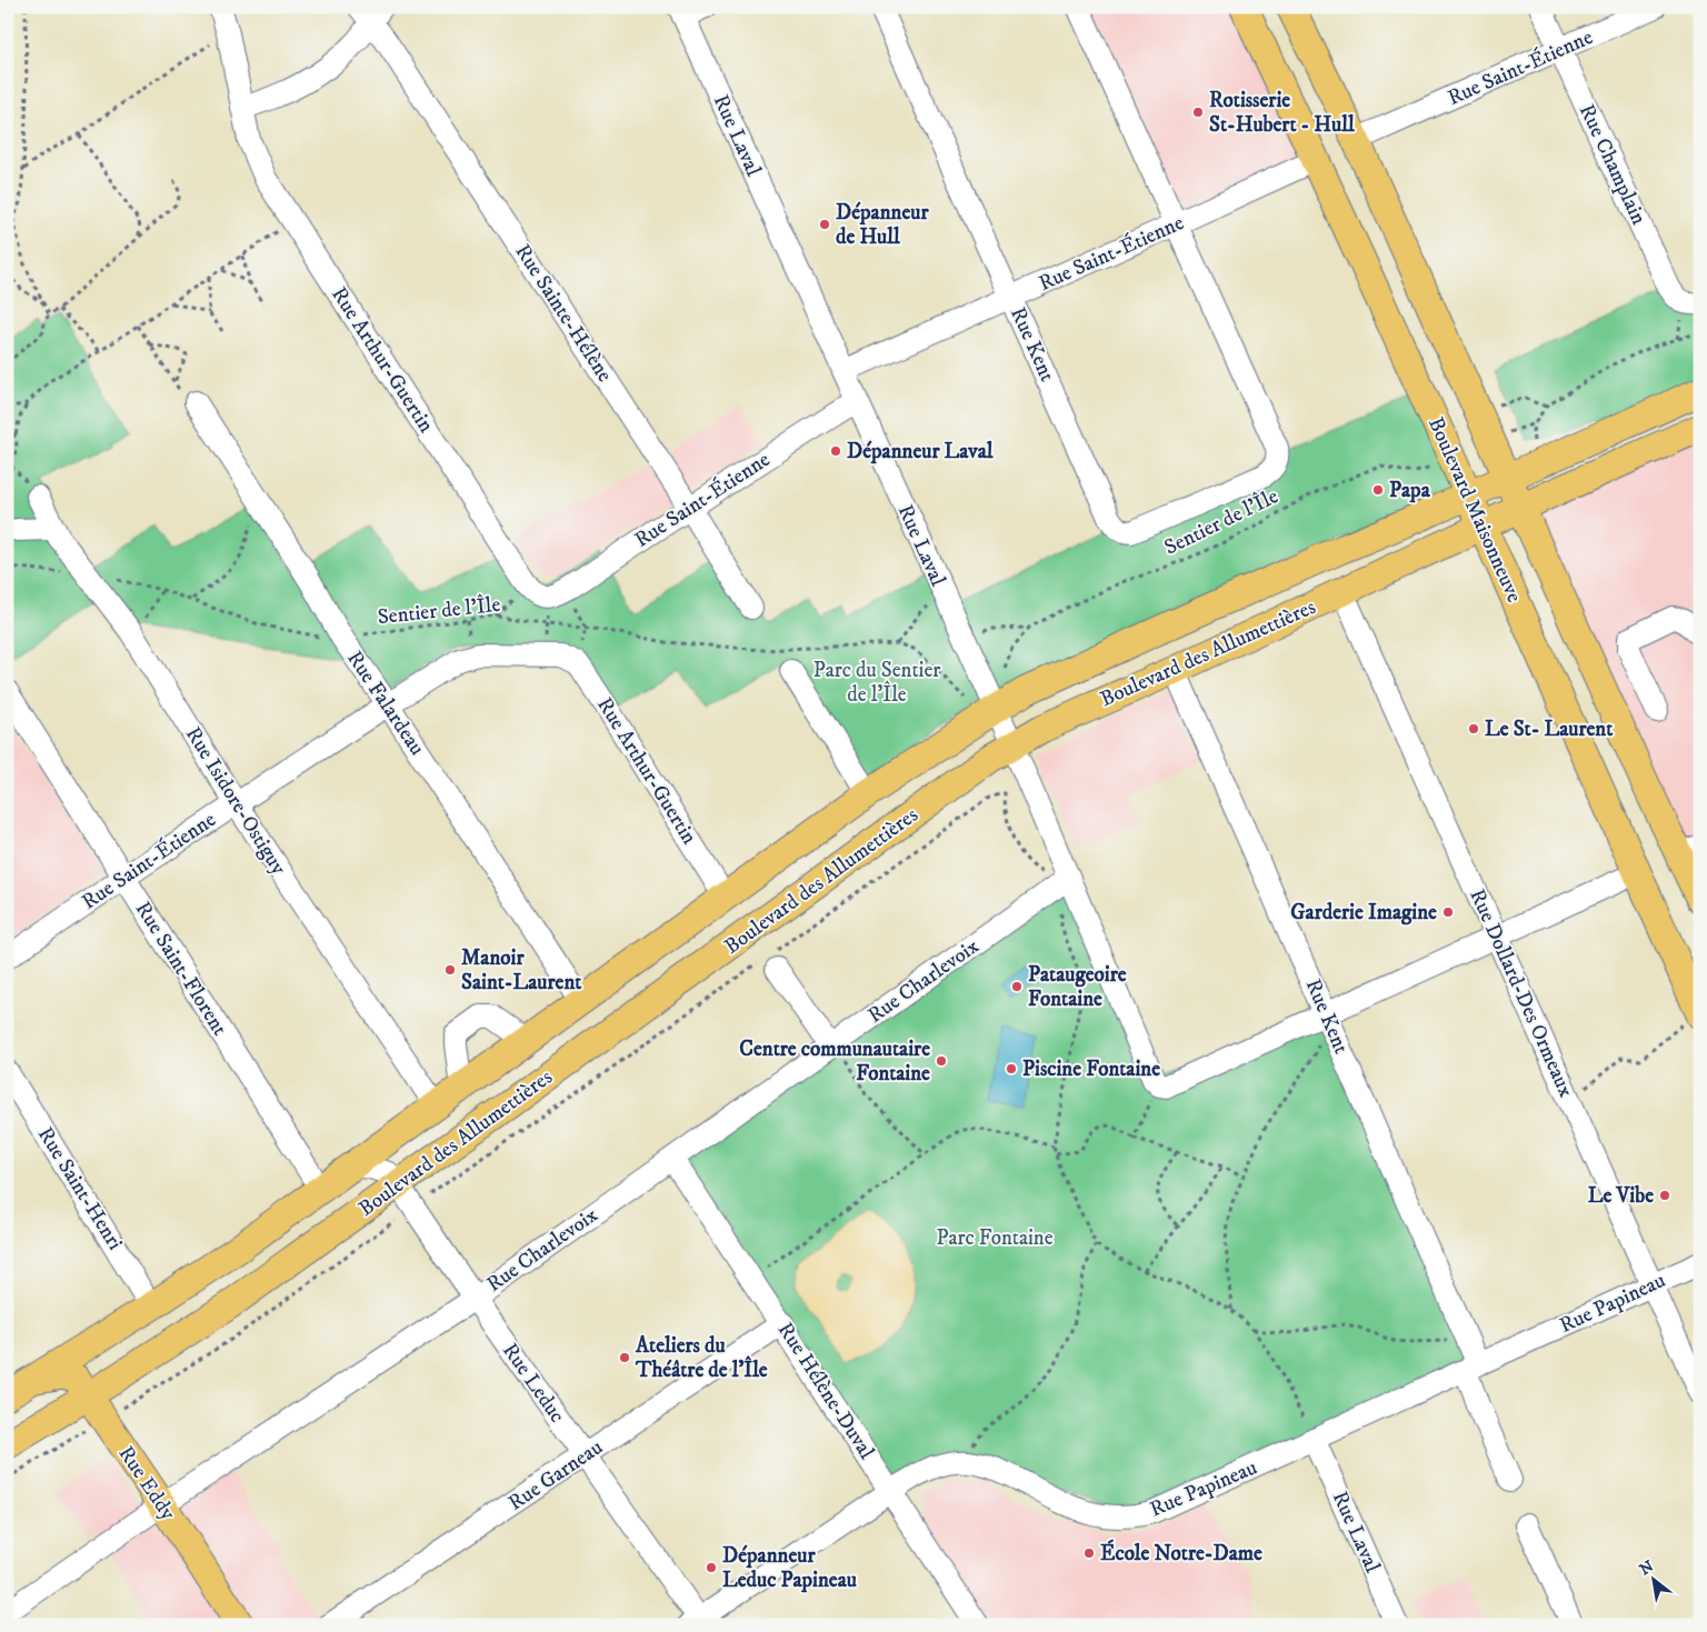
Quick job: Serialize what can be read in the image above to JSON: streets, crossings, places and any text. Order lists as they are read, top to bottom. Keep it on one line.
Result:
{"streets":{"main road":["Boulevard Maisonneuve","Boulevard des Allumettières","Rue Eddy"],"street":["Rue Saint-Étienne","Rue Laval","Rue Champlain","Rue Sainte-Hélène","Rue Kent","Rue Arthur-Guertin","Rue Falardeau","Rue Isidore-Ostiguy","Rue Saint-Florent","Rue Charlevoix","Rue Dollard-Des Ormeaux","Rue Saint-Henri","Rue Papineau","Rue Leduc","Rue Hélène-Duval","Rue Garneau"],"path":["Sentier de l'Île"]},"crossings":[["Rue Saint-Étienne","Rue Laval"],["Rue Saint-Étienne","Rue Champlain"],["Rue Saint-Étienne","Rue Sainte-Hélène"],["Rue Saint-Étienne","Rue Kent"],["Rue Saint-Étienne","Rue Arthur-Guertin"],["Rue Saint-Étienne","Boulevard Maisonneuve"],["Rue Saint-Étienne","Rue Falardeau"],["Rue Saint-Étienne","Rue Isidore-Ostiguy"],["Rue Saint-Étienne","Rue Saint-Florent"],["Rue Laval","Sentier de l'Île"],["Rue Laval","Boulevard des Allumettières"],["Rue Laval","Rue Charlevoix"],["Rue Laval","Rue Papineau"],["Rue Kent","Boulevard des Allumettières"],["Rue Kent","Rue Papineau"],["Rue Arthur-Guertin","Boulevard des Allumettières"],["Boulevard Maisonneuve","Boulevard des Allumettières"],["Sentier de l'Île","Rue Falardeau"],["Sentier de l'Île","Rue Isidore-Ostiguy"],["Boulevard des Allumettières","Rue Falardeau"],["Boulevard des Allumettières","Rue Isidore-Ostiguy"],["Boulevard des Allumettières","Rue Saint-Florent"],["Boulevard des Allumettières","Rue Dollard-Des Ormeaux"],["Boulevard des Allumettières","Rue Saint-Henri"],["Boulevard des Allumettières","Rue Leduc"],["Boulevard des Allumettières","Rue Eddy"],["Rue Charlevoix","Rue Leduc"],["Rue Charlevoix","Rue Hélène-Duval"],["Rue Charlevoix","Rue Eddy"],["Rue Dollard-Des Ormeaux","Rue Papineau"],["Rue Papineau","Rue Leduc"],["Rue Papineau","Rue Hélène-Duval"],["Rue Leduc","Rue Garneau"],["Rue Hélène-Duval","Rue Garneau"]],"parks":["Parc du Sentier de l'Île","Parc Fontaine"],"places":["Rotisserie St-Hubert - Hull","Dépanneur de Hull","Dépanneur Laval","Papa","Le St- Laurent","Garderie Imagine","Manoir Saint-Laurent","Pataugeoire Fontaine","Centre communautaire Fontaine","Piscine Fontaine","Le Vibe","Ateliers du Théâtre de l'Île","École Notre-Dame","Dépanneur Leduc Papineau"],"north":"top left"}
